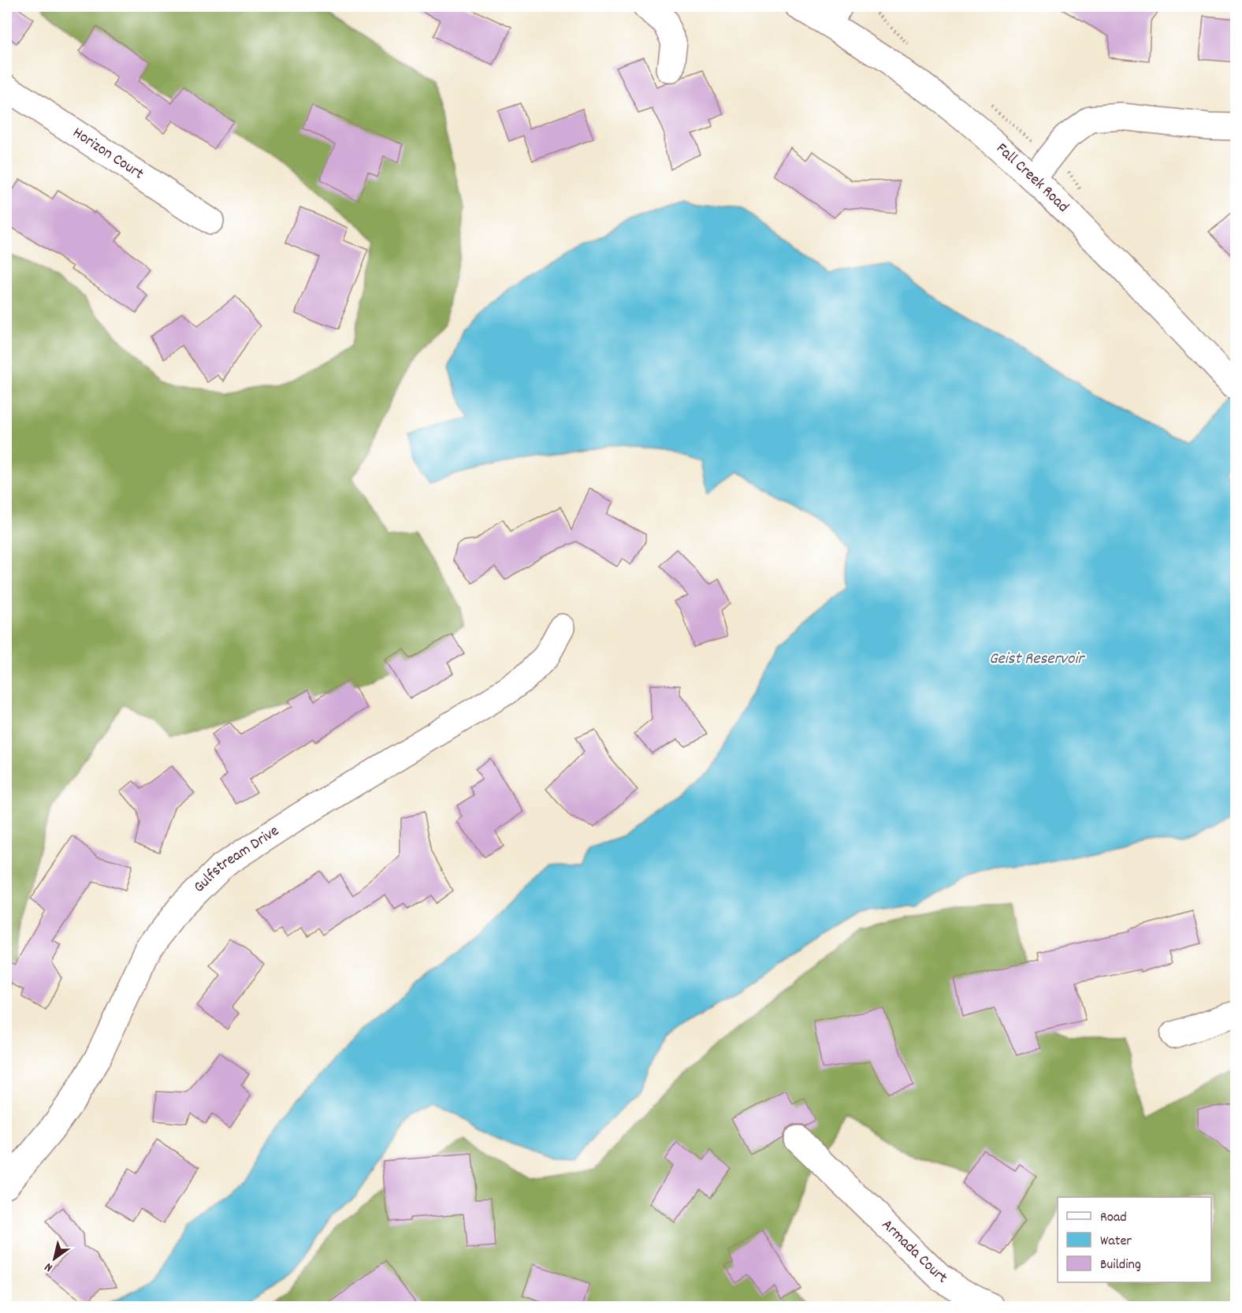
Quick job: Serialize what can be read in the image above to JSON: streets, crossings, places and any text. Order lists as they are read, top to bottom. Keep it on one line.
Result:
{"streets":{"street":["Horizon Court","Fall Creek Road","Gulfstream Drive","Armada Court"]},"water":["Geist Reservoir"],"legend":["Road","Water","Building"],"north":"bottom left"}
